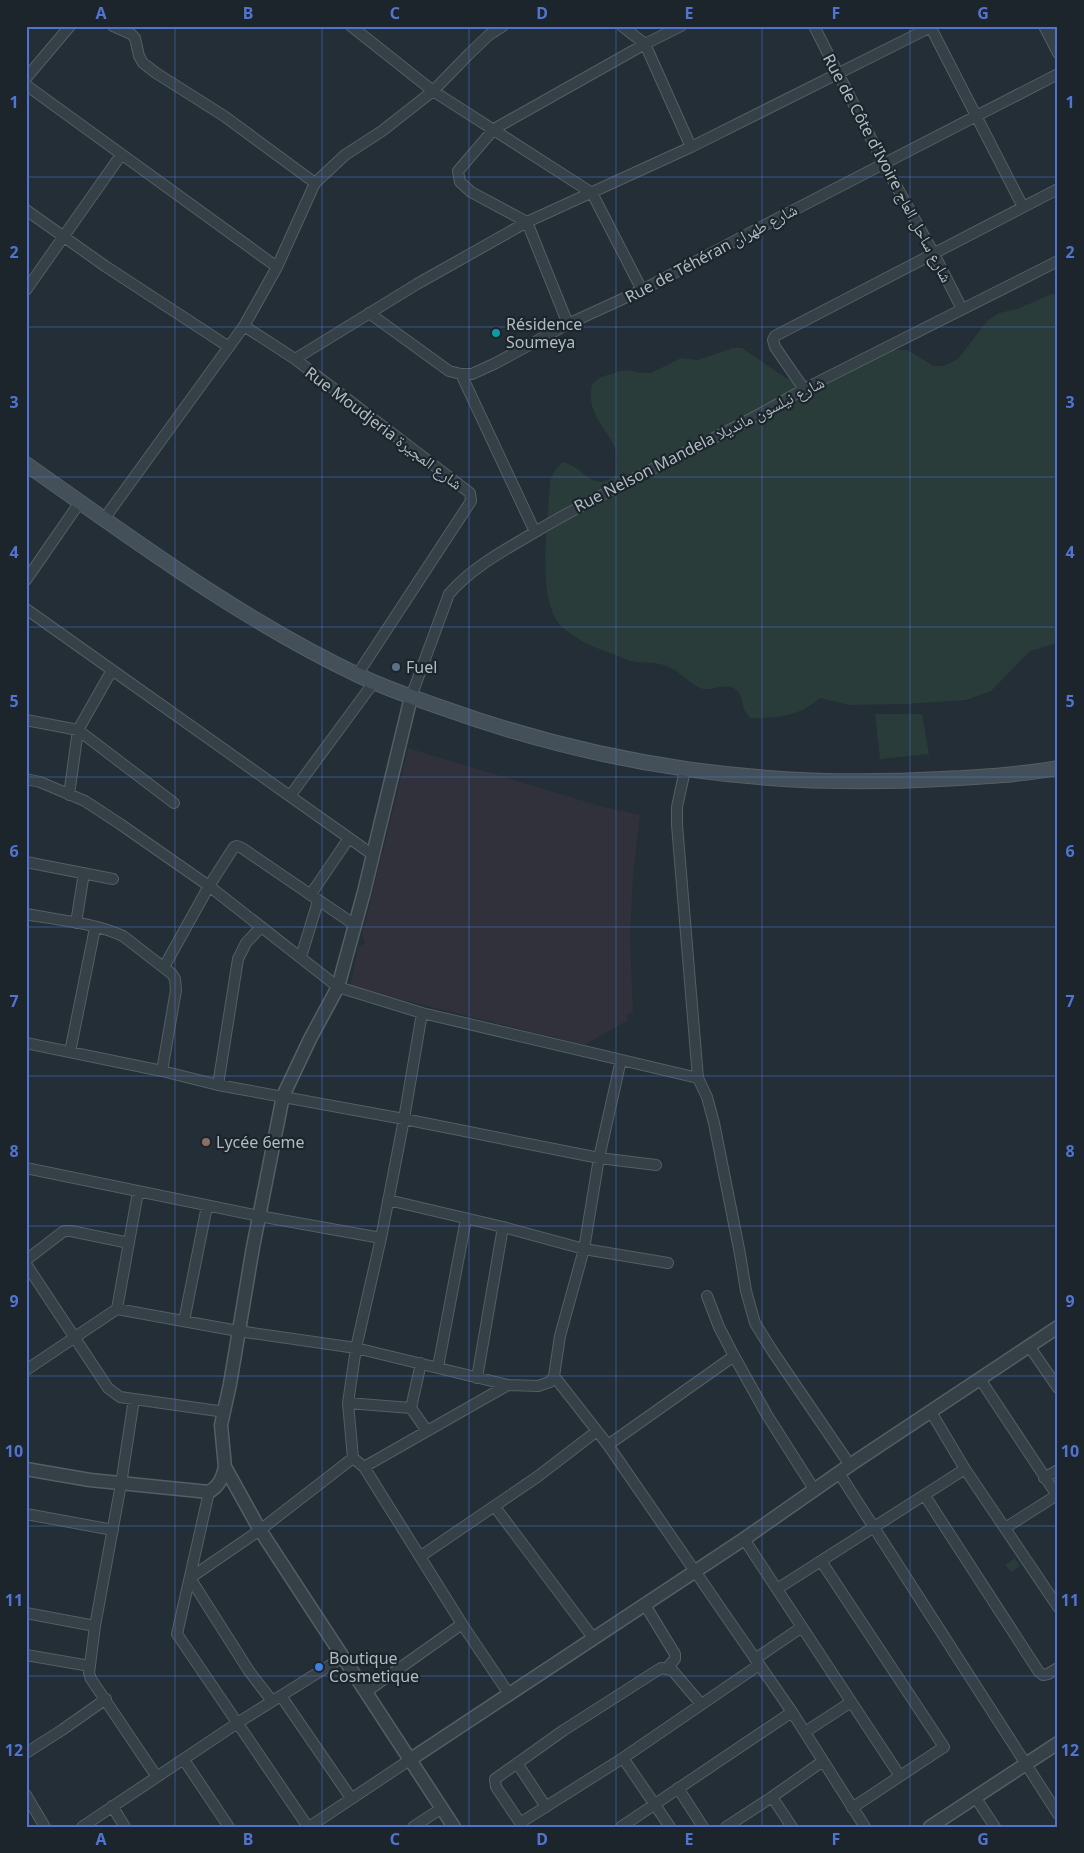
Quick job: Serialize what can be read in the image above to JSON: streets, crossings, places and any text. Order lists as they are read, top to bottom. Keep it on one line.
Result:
{"streets":{"street":["Rue de Côte d'Ivoire شارع ساحل العاج","Rue de Téhéran شارع طهران","Rue Moudjeria شارع المجيرة","Rue Nelson Mandela شارع نيلسون مانديلا"]},"crossings":[["Rue de Côte d'Ivoire شارع ساحل العاج","Rue de Téhéran شارع طهران"],["Rue de Côte d'Ivoire شارع ساحل العاج","Rue Nelson Mandela شارع نيلسون مانديلا"]],"places":["Résidence Soumeya","Fuel","Lycée 6eme","Boutique Cosmetique"],"grid":{"columns":["A","B","C","D","E","F","G"],"rows":["1","2","3","4","5","6","7","8","9","10","11","12"]}}
